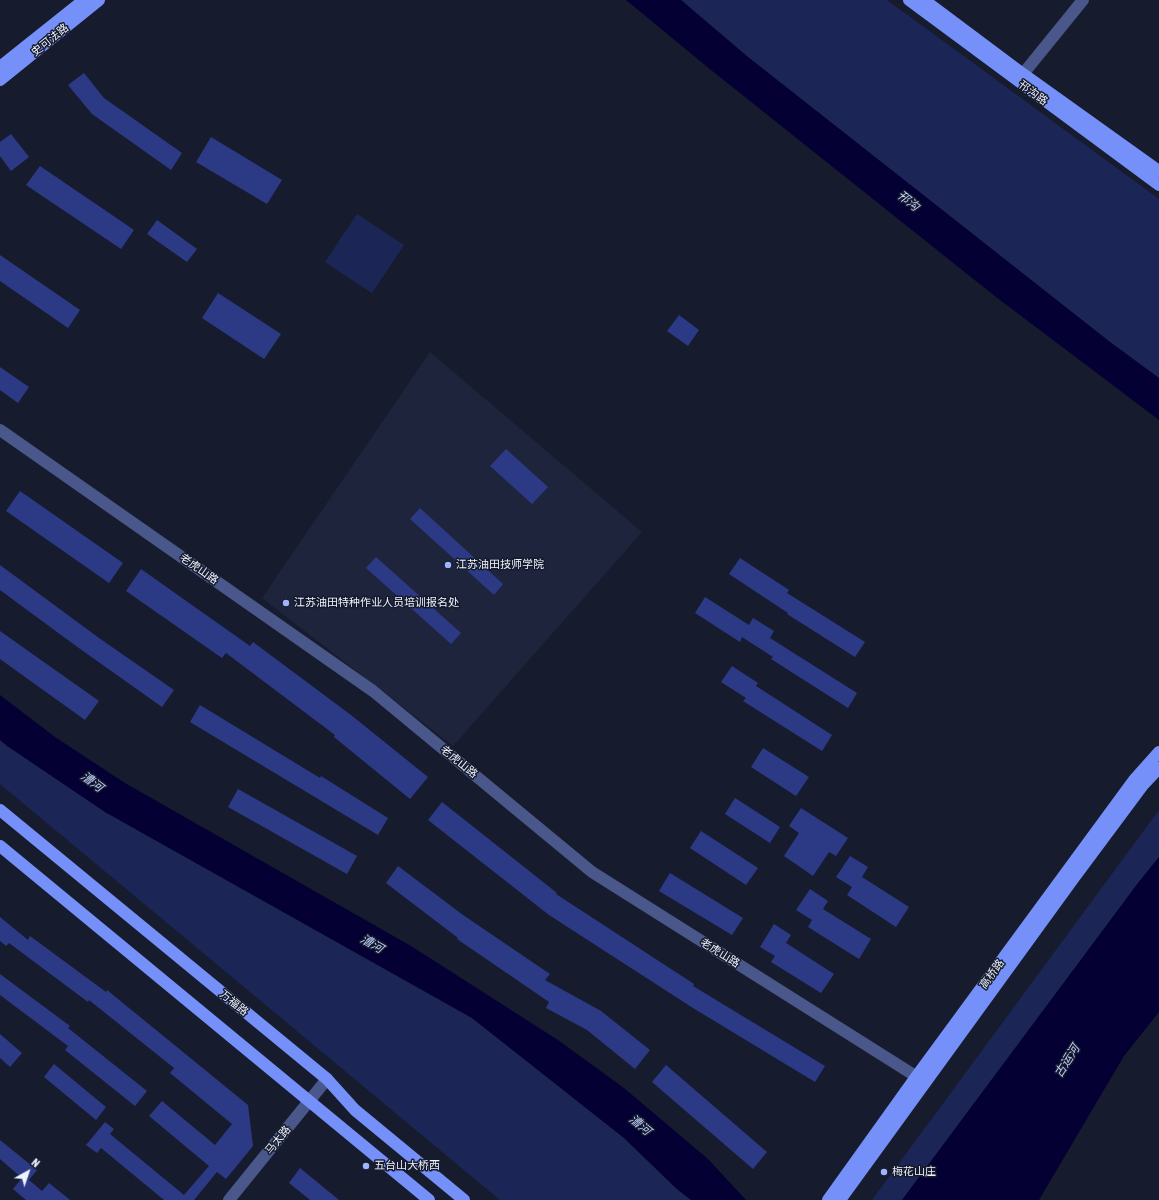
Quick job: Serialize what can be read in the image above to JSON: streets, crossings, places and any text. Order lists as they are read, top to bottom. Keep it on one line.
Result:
{"streets":{"main road":["史可法路","邗沟路","高桥路","万福路"],"street":["老虎山路","马太路"]},"crossings":[["老虎山路","高桥路"],["万福路","马太路"]],"water":["邗沟","漕河","古运河"],"places":["江苏油田技师学院","江苏油田特种作业人员培训报名处","五台山大桥西","梅花山庄"],"north":"top right"}
